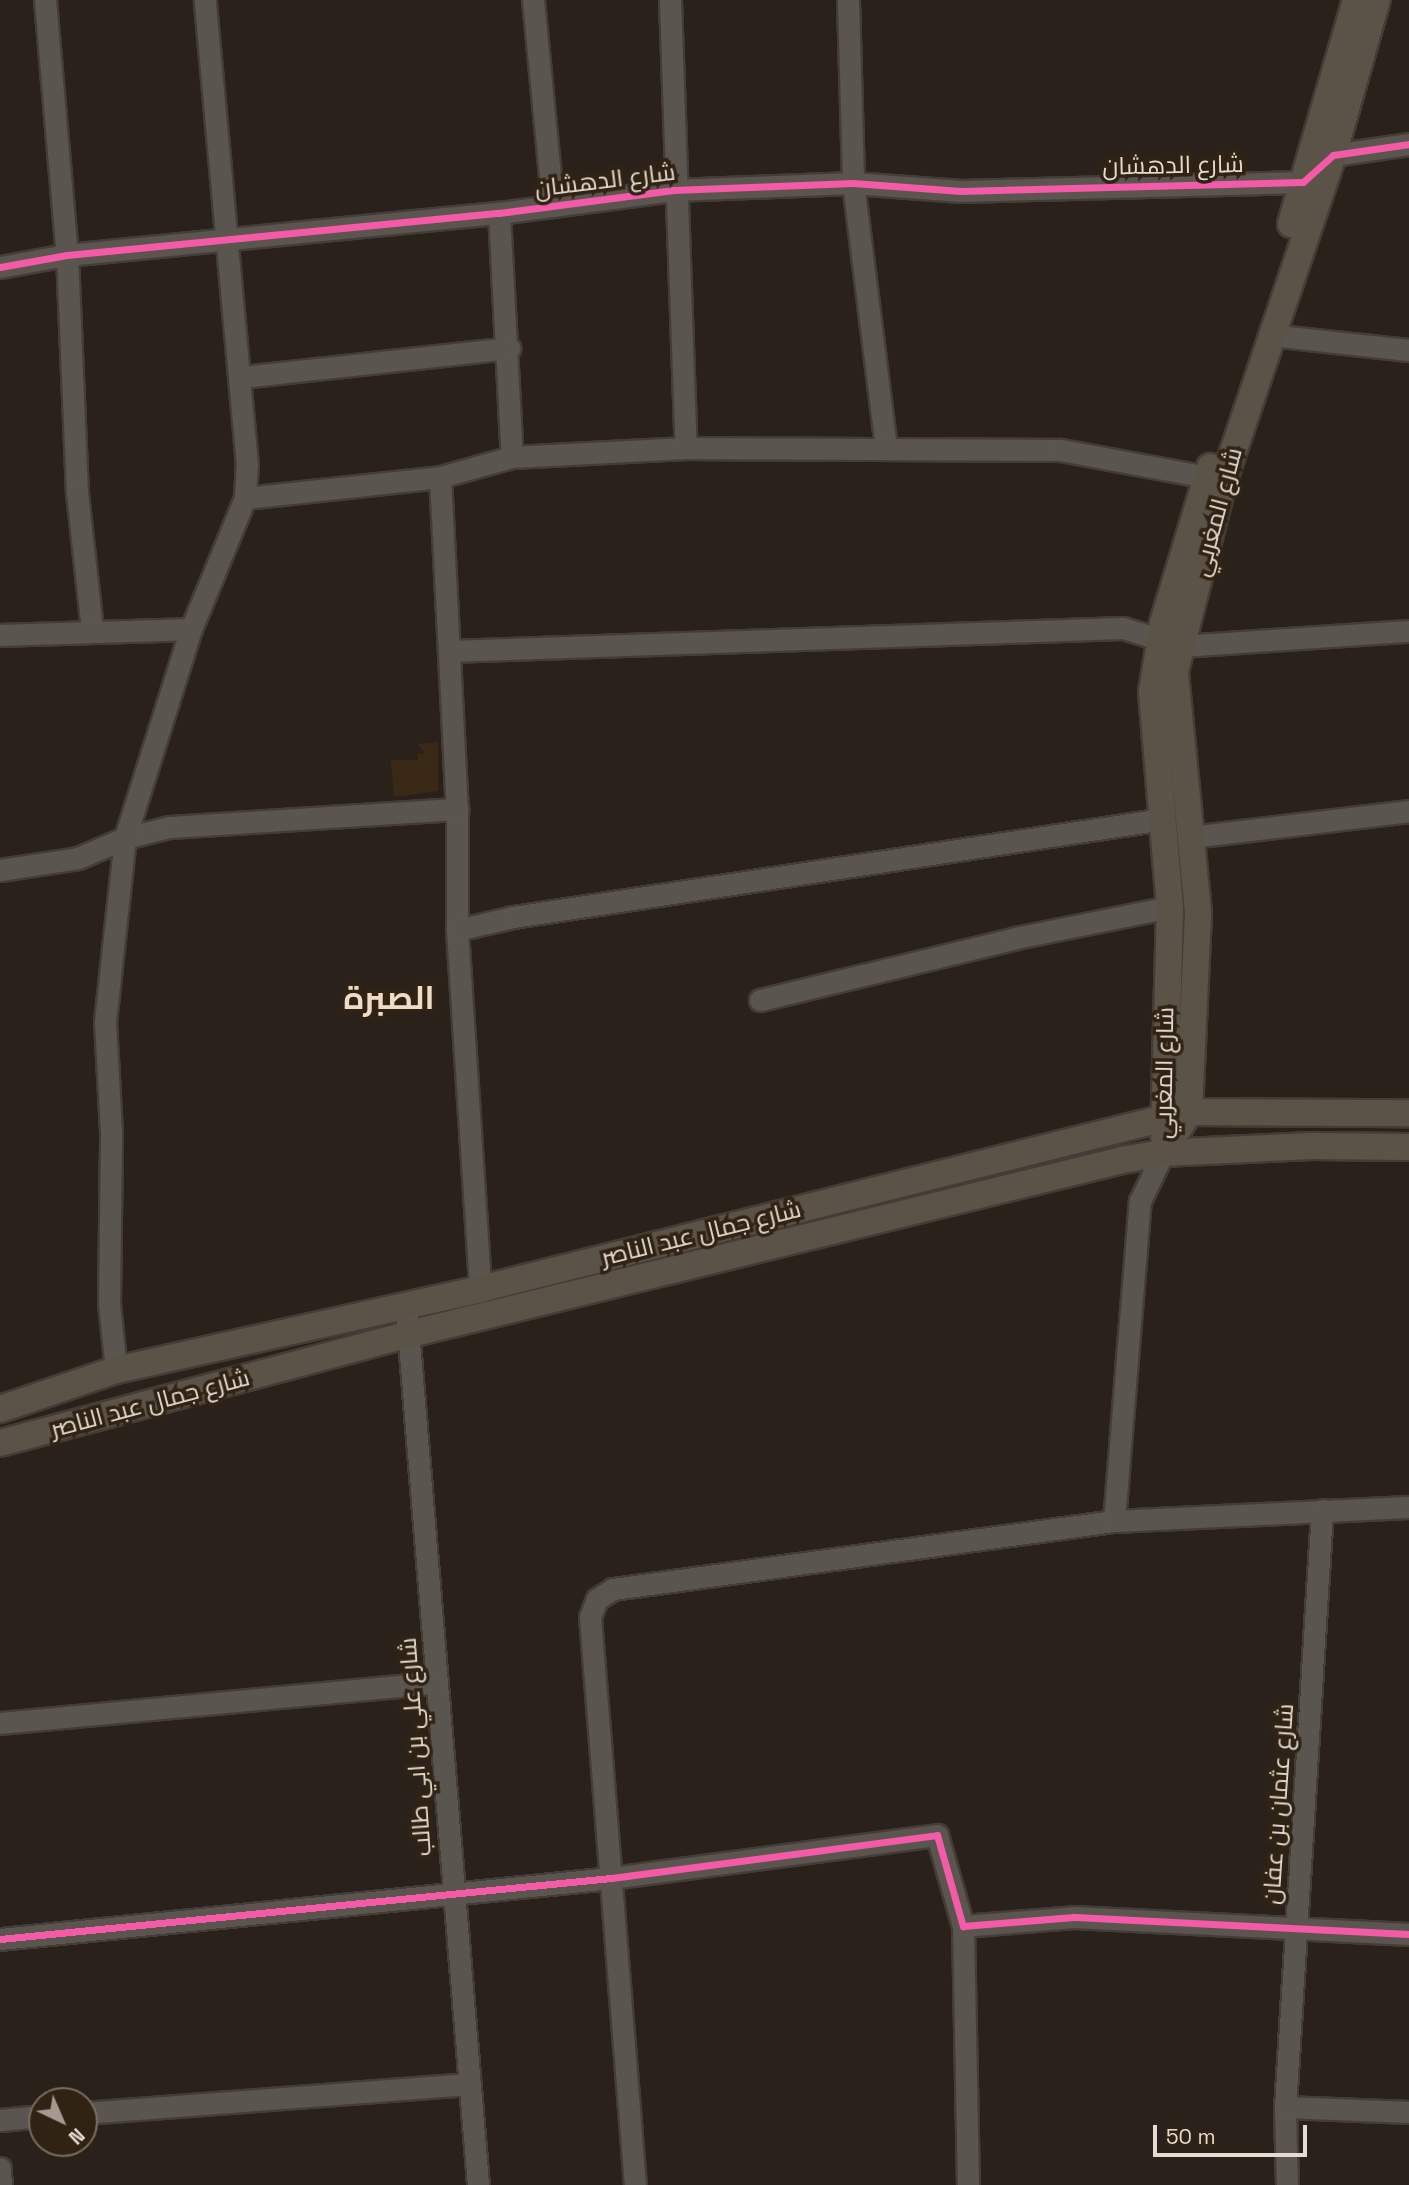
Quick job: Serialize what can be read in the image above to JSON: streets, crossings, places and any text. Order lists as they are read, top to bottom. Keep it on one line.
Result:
{"streets":{"main road":["شارع المغربي","شارع جمال عبد الناصر"],"street":["شارع الدهشان","شارع علي بن ابي طالب","شارع عثمان بن عفان"]},"crossings":[["شارع الدهشان","شارع المغربي"],["شارع المغربي","شارع جمال عبد الناصر"],["شارع جمال عبد الناصر","شارع علي بن ابي طالب"]],"districts":["الصبرة"],"scale_bar":"50 m","north":"bottom right"}
